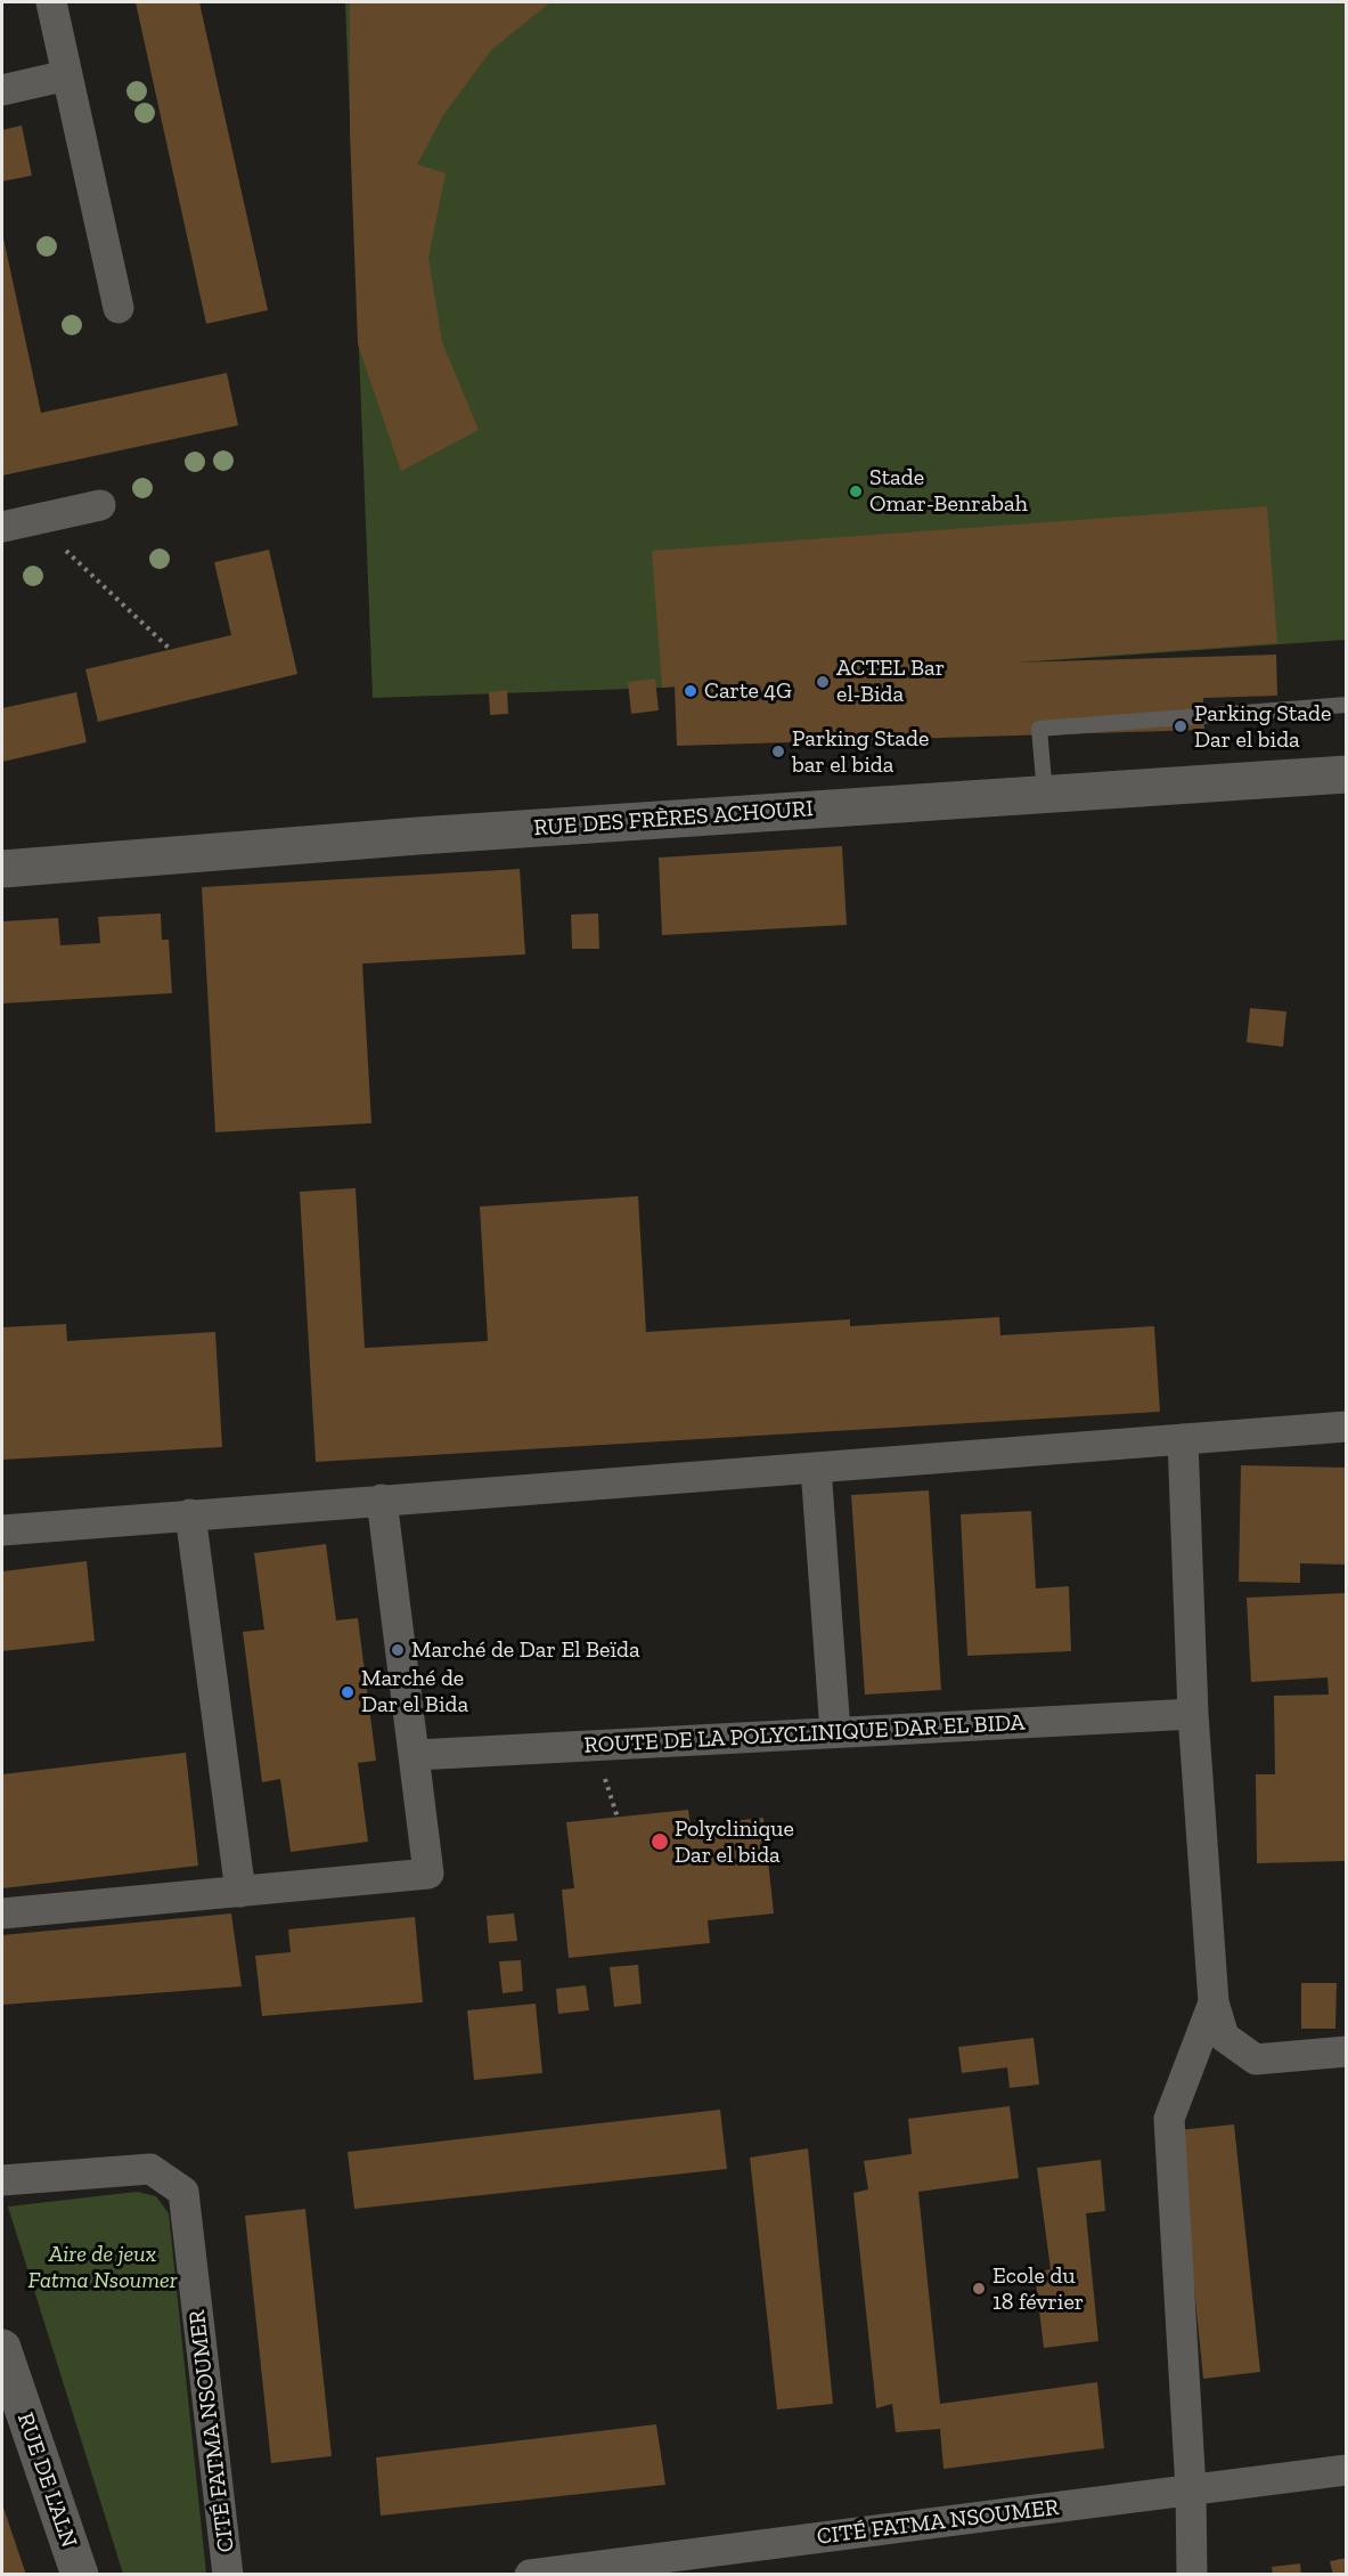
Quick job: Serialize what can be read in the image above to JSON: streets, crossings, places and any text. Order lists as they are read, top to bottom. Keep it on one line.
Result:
{"streets":{"street":["RUE DES FRÈRES ACHOURI","ROUTE DE LA POLYCLINIQUE DAR EL BIDA","CITÉ FATMA NSOUMER","RUE DE L'ALN"]},"parks":["Aire de jeux Fatma Nsoumer"],"places":["Stade Omar-Benrabah","ACTEL Bar el-Bida","Carte 4G","Parking Stade Dar el bida","Parking Stade bar el bida","Marché de Dar El Beïda","Marché de Dar el Bida","Polyclinique Dar el bida","Ecole du 18 février"]}
